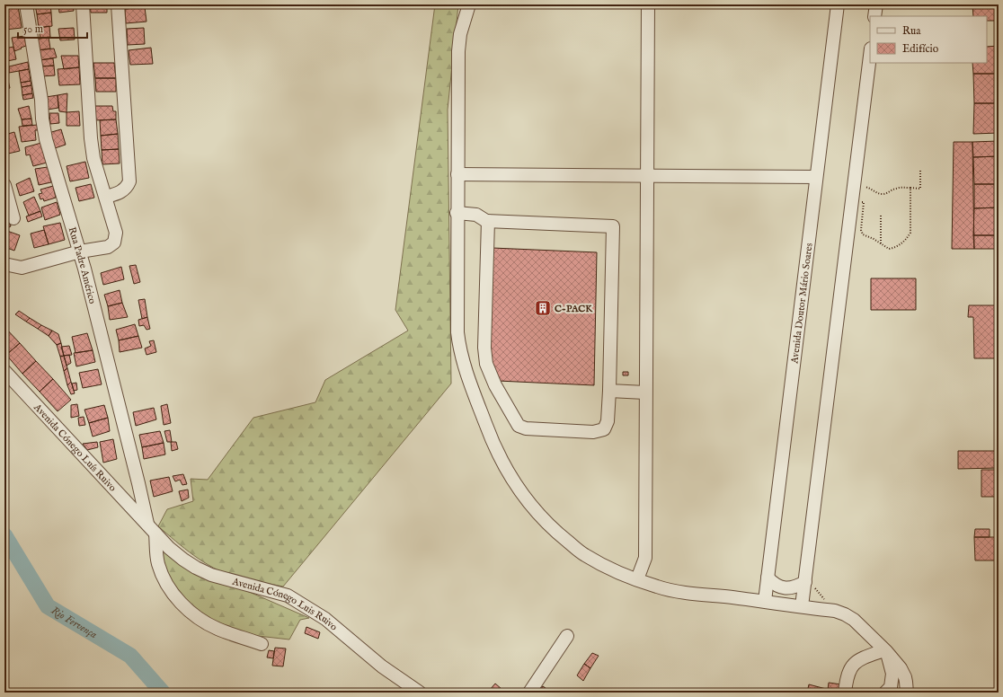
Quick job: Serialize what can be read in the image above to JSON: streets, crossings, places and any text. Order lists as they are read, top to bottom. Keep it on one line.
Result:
{"streets":{"street":["Rua Padre Américo","Avenida Doutor Mário Soares","Avenida Cónego Luís Ruivo","Avenida Cónego Luis Ruivo"]},"crossings":[["Rua Padre Américo","Avenida Cónego Luís Ruivo"],["Rua Padre Américo","Avenida Cónego Luis Ruivo"],["Avenida Cónego Luís Ruivo","Avenida Cónego Luis Ruivo"]],"water":["Rio Fervença"],"places":{"building":["C-PACK"]},"legend":["Rua","Edifício"],"scale_bar":"50 m"}
